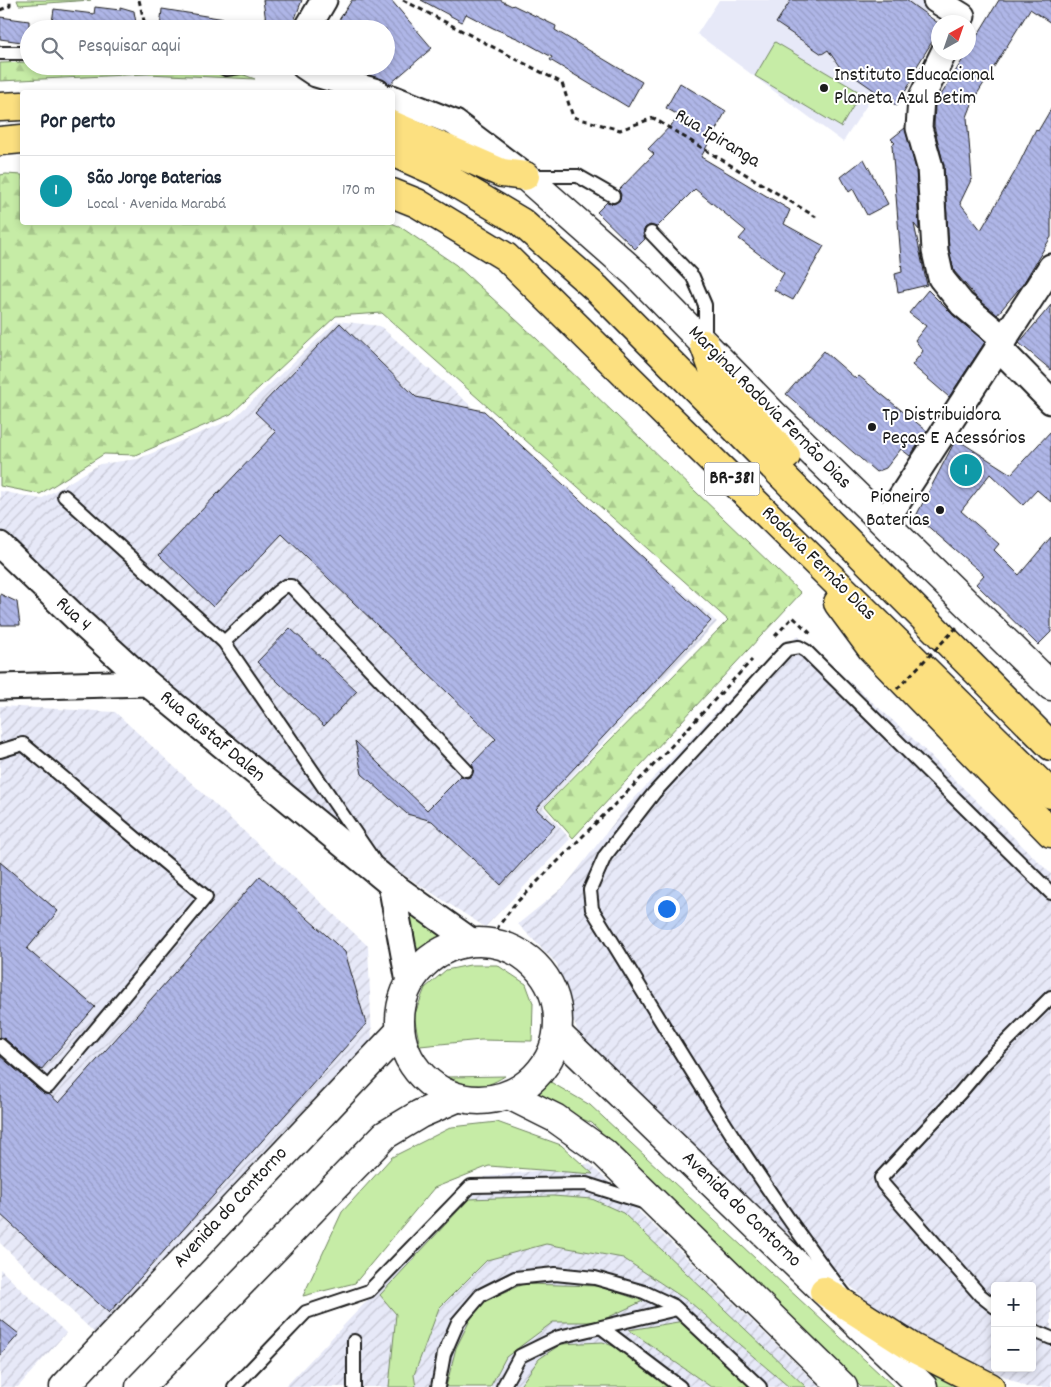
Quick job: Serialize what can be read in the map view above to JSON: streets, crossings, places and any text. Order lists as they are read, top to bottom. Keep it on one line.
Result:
{"streets":{"highway":["BR-381","Rodovia Fernão Dias"],"main road":["Marginal Rodovia Fernão Dias","Avenida do Contorno"],"street":["Rua 4","Rua Gustaf Dalen"],"path":["Rua Ipiranga"]},"crossings":[["Marginal Rodovia Fernão Dias","BR-381"],["BR-381","Rodovia Fernão Dias"],["Rua 4","Rua Gustaf Dalen"],["Rua Gustaf Dalen","Avenida do Contorno"]],"places":["Instituto Educacional Planeta Azul Betim","Tp Distribuidora Peças E Acessórios","Pioneiro Baterias"],"north":"top right","page":{"search":"Pesquisar aqui","heading":"Por perto","list":[{"mark":"1","name":"São Jorge Baterias","note":"Local · Avenida Marabá","value":"170 m"}],"pins":"1","map_buttons":["+","−"]}}
